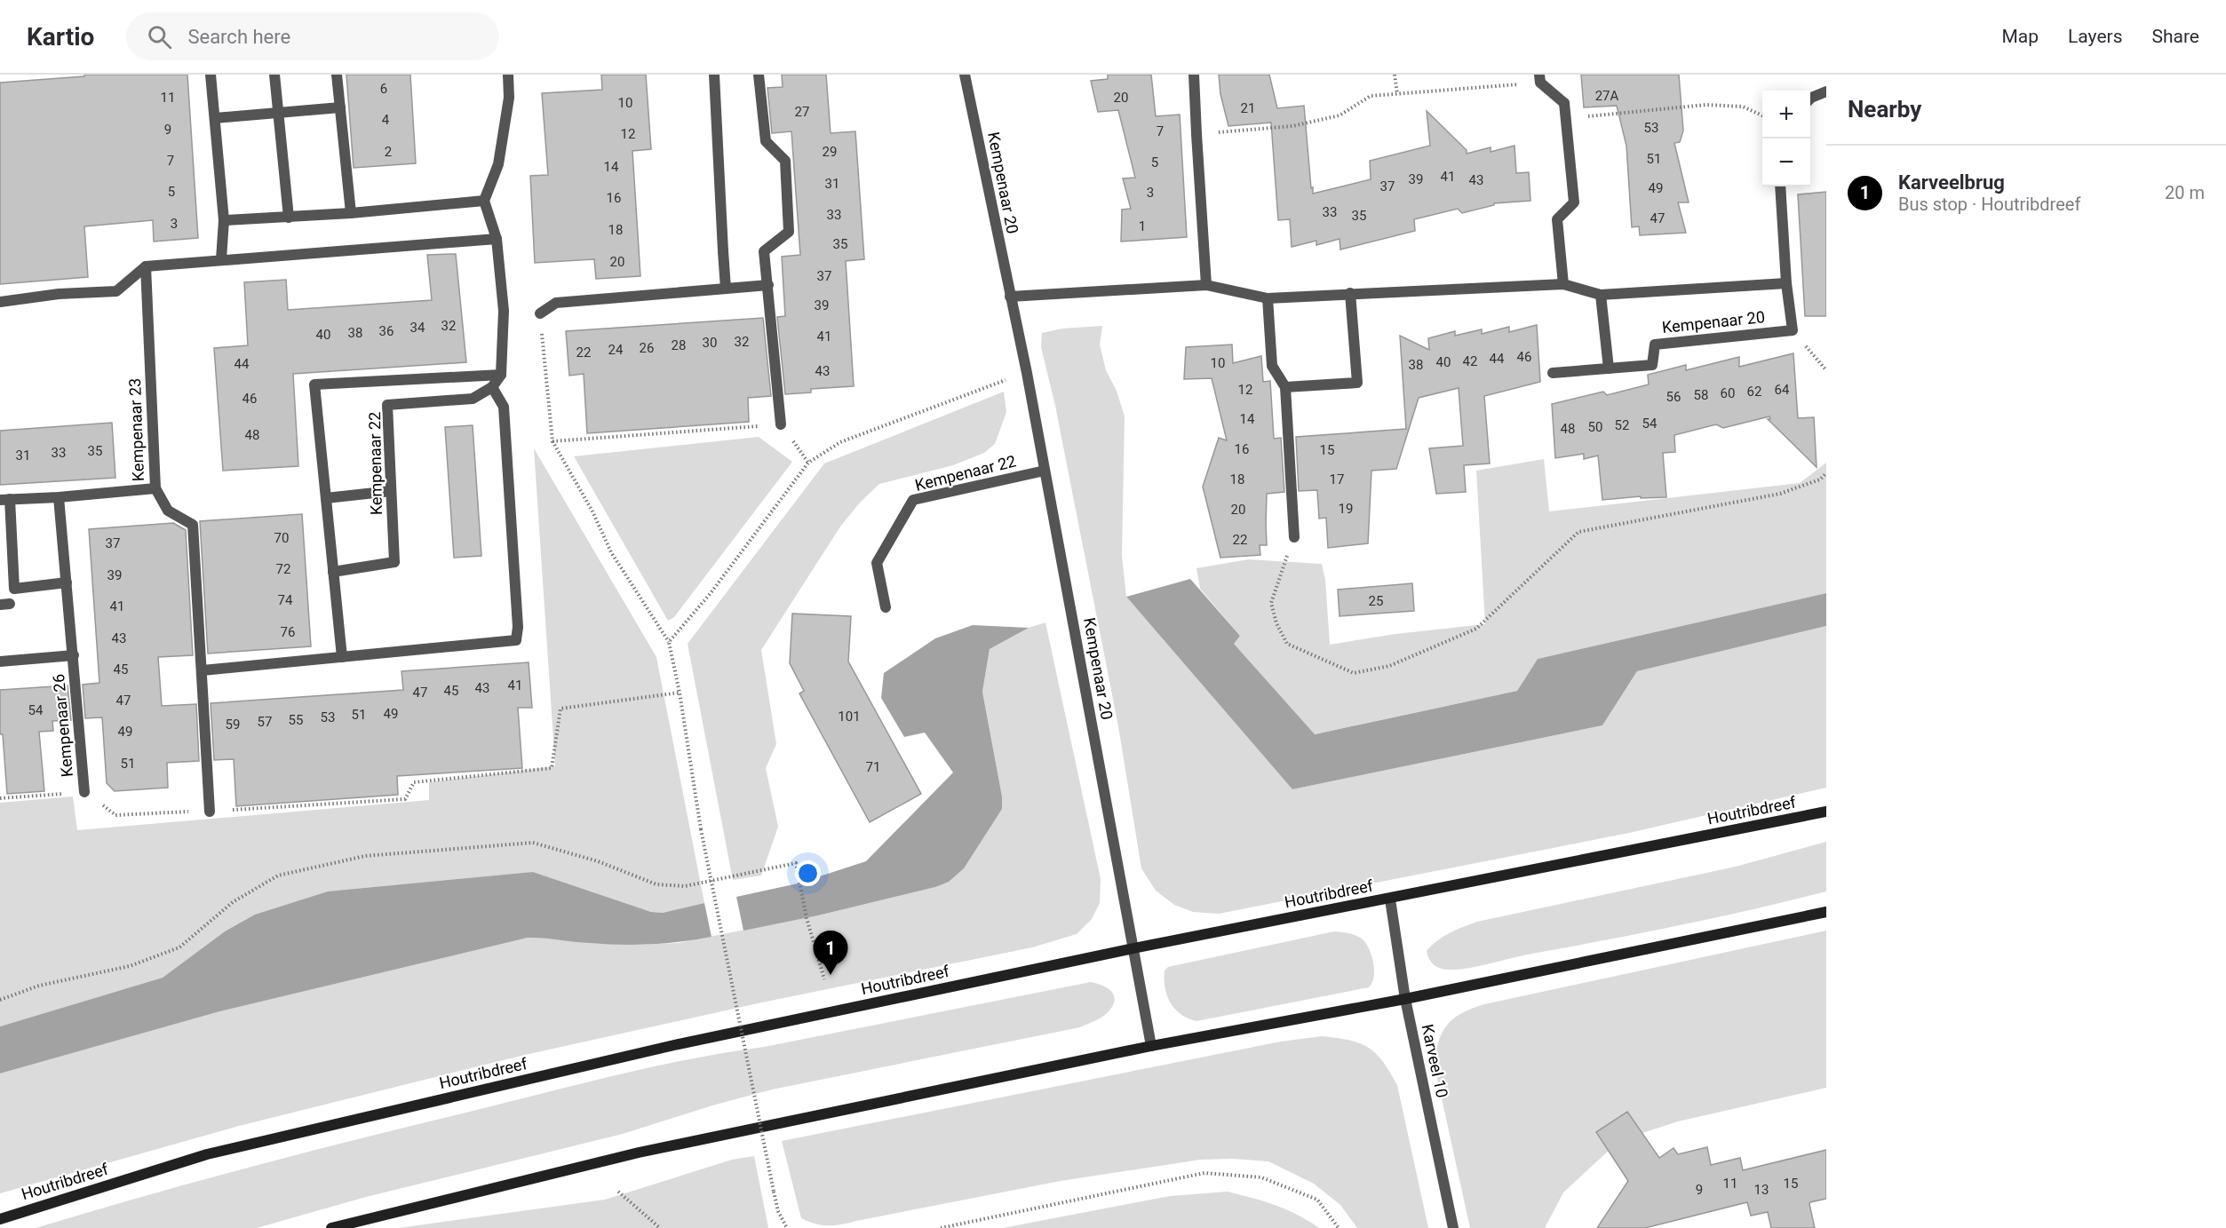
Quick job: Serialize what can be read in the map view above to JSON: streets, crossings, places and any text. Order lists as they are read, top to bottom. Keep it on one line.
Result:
{"streets":{"main road":["Houtribdreef"],"street":["Kempenaar 20","Kempenaar 23","Kempenaar 22","Kempenaar 26","Karveel 10"]},"crossings":[["Kempenaar 20","Kempenaar 22"],["Kempenaar 20","Houtribdreef"],["Houtribdreef","Karveel 10"]],"house_numbers":["6","27A","11","20","10","21","27","4","53","9","7","12","2","29","51","7","5","14","41","39","43","31","37","49","5","3","16","33","33","35","47","3","1","18","35","20","37","39","32","34","36","38","40","41","32","30","28","26","24","22","46","44","42","40","10","44","38","43","12","64","62","60","58","56","46","14","54","52","50","48","48","16","15","35","33","31","18","17","19","20","70","22","37","72","39","74","25","41","76","43","45","41","43","45","47","47","54","49","51","101","53","55","57","59","49","51","71","11","15","9","13"],"page":{"header":"Kartio","search":"Search here","nav":["Map","Layers","Share"],"heading":"Nearby","map_buttons":["+","−"],"list":[{"mark":"1","name":"Karveelbrug","note":"Bus stop · Houtribdreef","value":"20 m"}],"pins":"1"}}
